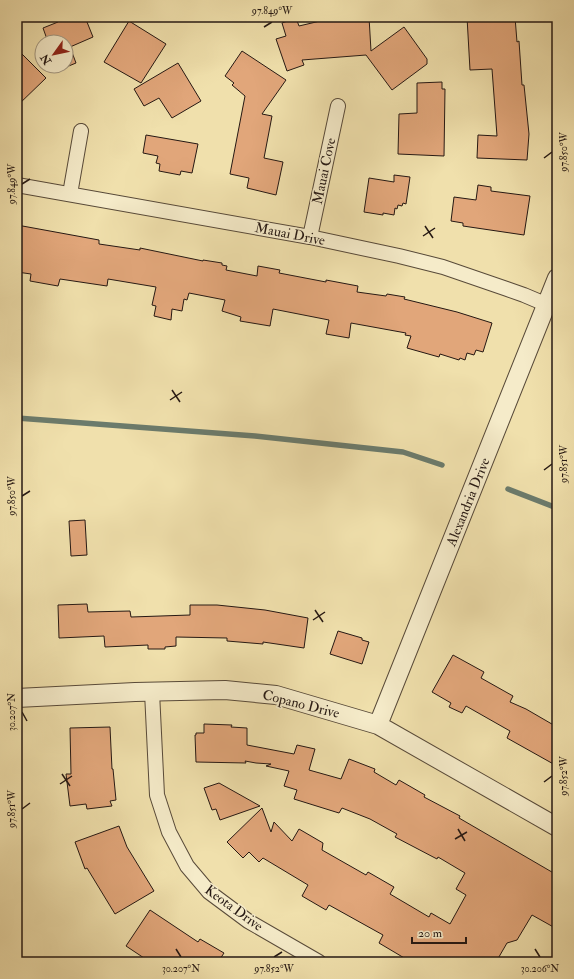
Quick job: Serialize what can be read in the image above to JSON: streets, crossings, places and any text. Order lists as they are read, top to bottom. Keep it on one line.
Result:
{"streets":{"street":["Mauai Cove","Mauai Drive","Alexandria Drive","Copano Drive","Keota Drive"]},"crossings":[["Mauai Cove","Mauai Drive"],["Mauai Drive","Alexandria Drive"],["Alexandria Drive","Copano Drive"],["Copano Drive","Keota Drive"]],"scale_bar":"20 m","north":"bottom left","coordinates":["97.849°W","97.850°W","97.851°W","30.207°N","97.852°W","30.206°N"]}
